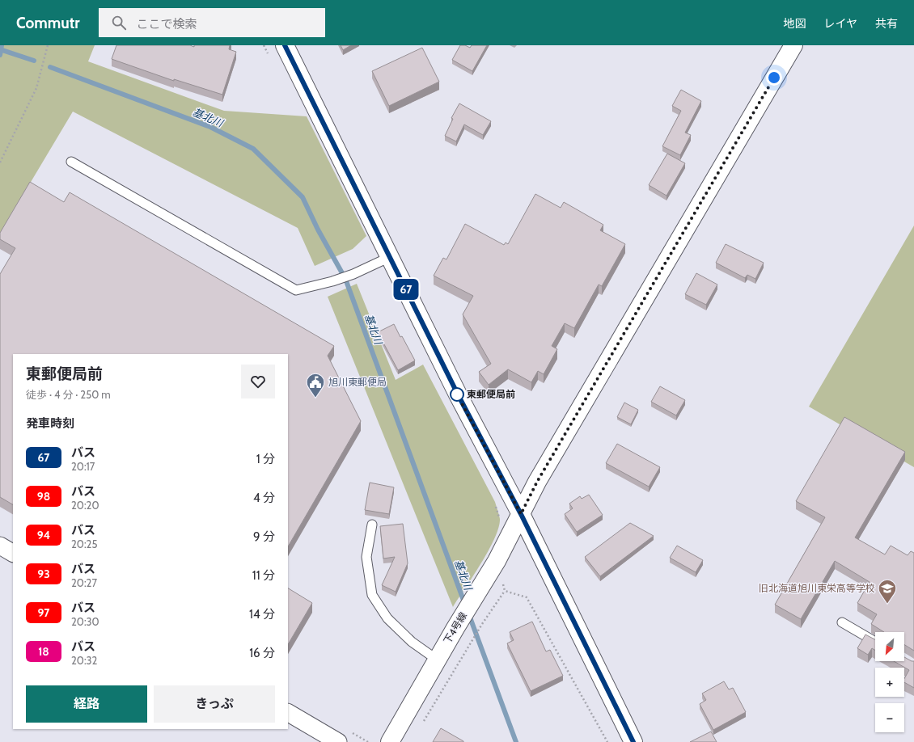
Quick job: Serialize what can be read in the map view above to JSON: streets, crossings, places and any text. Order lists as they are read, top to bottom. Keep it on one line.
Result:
{"streets":{"street":["下4号線"]},"water":["基北川"],"places":{"other":["東郵便局前"],"public building":["旭川東郵便局"],"school or university":["旧北海道旭川東栄高等学校"]},"lines":["bus line 67"],"north":"bottom left","page":{"header":"Commutr","search":"ここで検索","nav":["地図","レイヤ","共有"],"on_map":"67","heading":[["東郵便局前","徒歩 · 4 分 · 250 m"],"発車時刻"],"list":[{"mark":"67","name":"バス","note":"20:17","value":"1 分"},{"mark":"98","name":"バス","note":"20:20","value":"4 分"},{"mark":"94","name":"バス","note":"20:25","value":"9 分"},{"mark":"93","name":"バス","note":"20:27","value":"11 分"},{"mark":"97","name":"バス","note":"20:30","value":"14 分"},{"mark":"18","name":"バス","note":"20:32","value":"16 分"}],"map_buttons":["+","−"],"buttons":["経路","きっぷ"]}}
